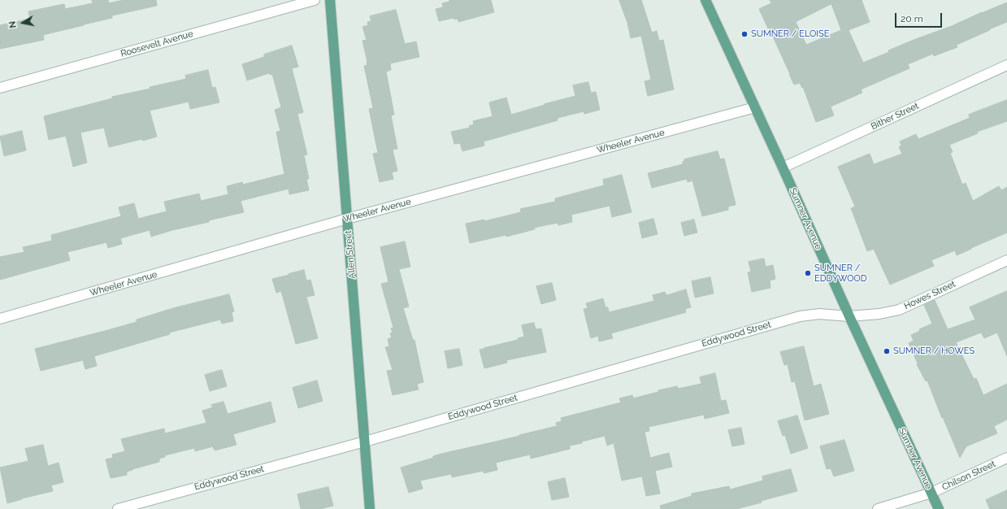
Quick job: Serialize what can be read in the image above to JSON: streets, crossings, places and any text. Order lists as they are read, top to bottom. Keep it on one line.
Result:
{"streets":{"main road":["Sumner Avenue","Allen Street"],"street":["Roosevelt Avenue","Bither Street","Wheeler Avenue","Howes Street","Eddywood Street","Chilson Street"]},"crossings":[["Bither Street","Sumner Avenue"],["Wheeler Avenue","Sumner Avenue"],["Wheeler Avenue","Allen Street"],["Sumner Avenue","Howes Street"],["Sumner Avenue","Eddywood Street"],["Sumner Avenue","Chilson Street"],["Allen Street","Eddywood Street"],["Howes Street","Eddywood Street"]],"places":["SUMNER / ELOISE","SUMNER / EDDYWOOD","SUMNER / HOWES"],"scale_bar":"20 m","north":"left"}
